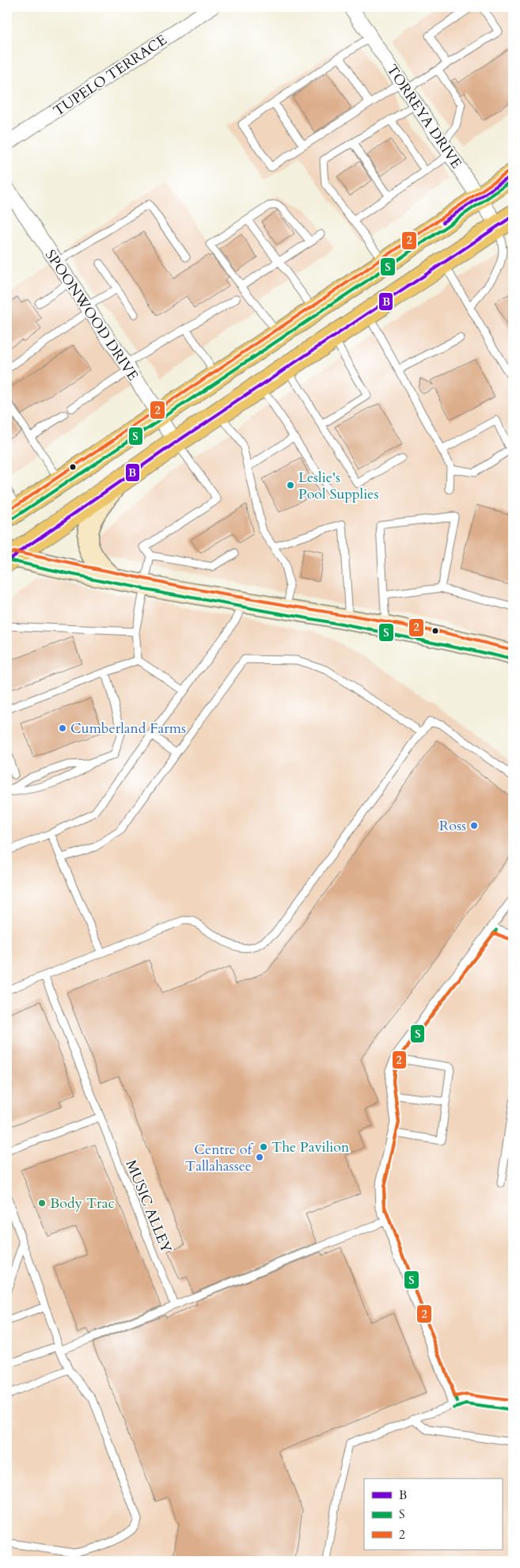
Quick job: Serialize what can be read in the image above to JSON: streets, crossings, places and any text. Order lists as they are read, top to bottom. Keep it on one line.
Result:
{"streets":{"street":["TUPELO TERRACE","TORREYA DRIVE","SPOONWOOD DRIVE"],"lane":["MUSIC ALLEY"]},"places":["Leslie's Pool Supplies","Cumberland Farms","Ross","The Pavilion","Centre of Tallahassee","Body Trac"],"lines":["transit line 2","transit line B","transit line S"],"legend":["B","S","2"]}
